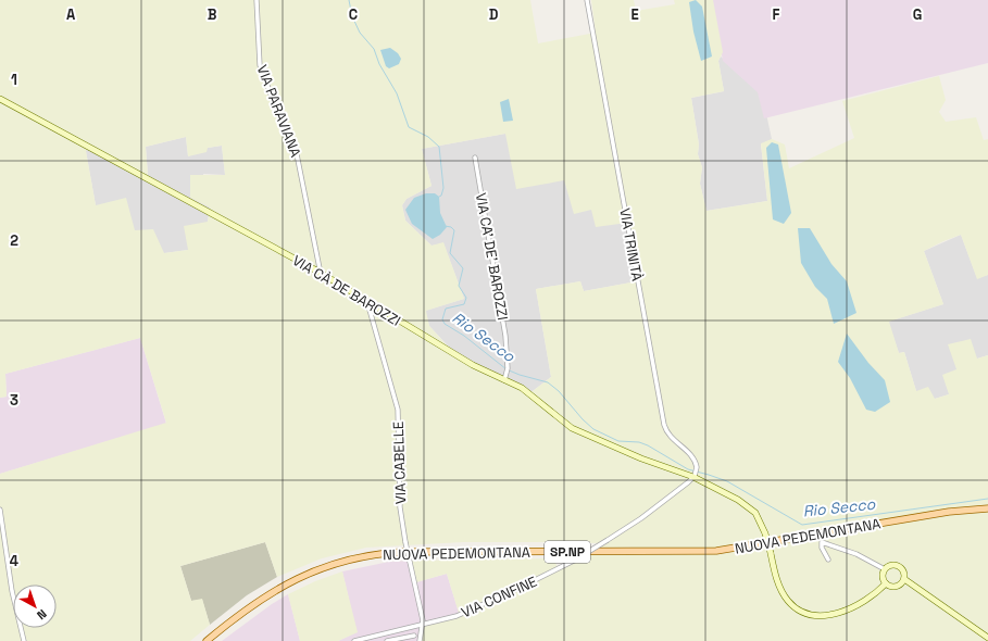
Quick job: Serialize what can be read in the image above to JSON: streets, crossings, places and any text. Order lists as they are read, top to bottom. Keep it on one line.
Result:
{"streets":{"main road":["NUOVA PEDEMONTANA","SP.NP"],"street":["VIA PARAVIANA","VIA TRINITÀ","VIA CA' DE' BAROZZI","VIA CÀ DE BAROZZI","VIA CABELLE","VIA CONFINE"]},"crossings":[["VIA PARAVIANA","VIA CÀ DE BAROZZI"],["VIA TRINITÀ","VIA CÀ DE BAROZZI"],["VIA TRINITÀ","VIA CONFINE"],["VIA CA' DE' BAROZZI","VIA CÀ DE BAROZZI"],["VIA CÀ DE BAROZZI","VIA CABELLE"],["VIA CÀ DE BAROZZI","VIA CONFINE"],["VIA CABELLE","VIA CONFINE"]],"water":["Rio Secco"],"north":"bottom right","grid":{"columns":["A","B","C","D","E","F","G"],"rows":["1","2","3","4"]}}
